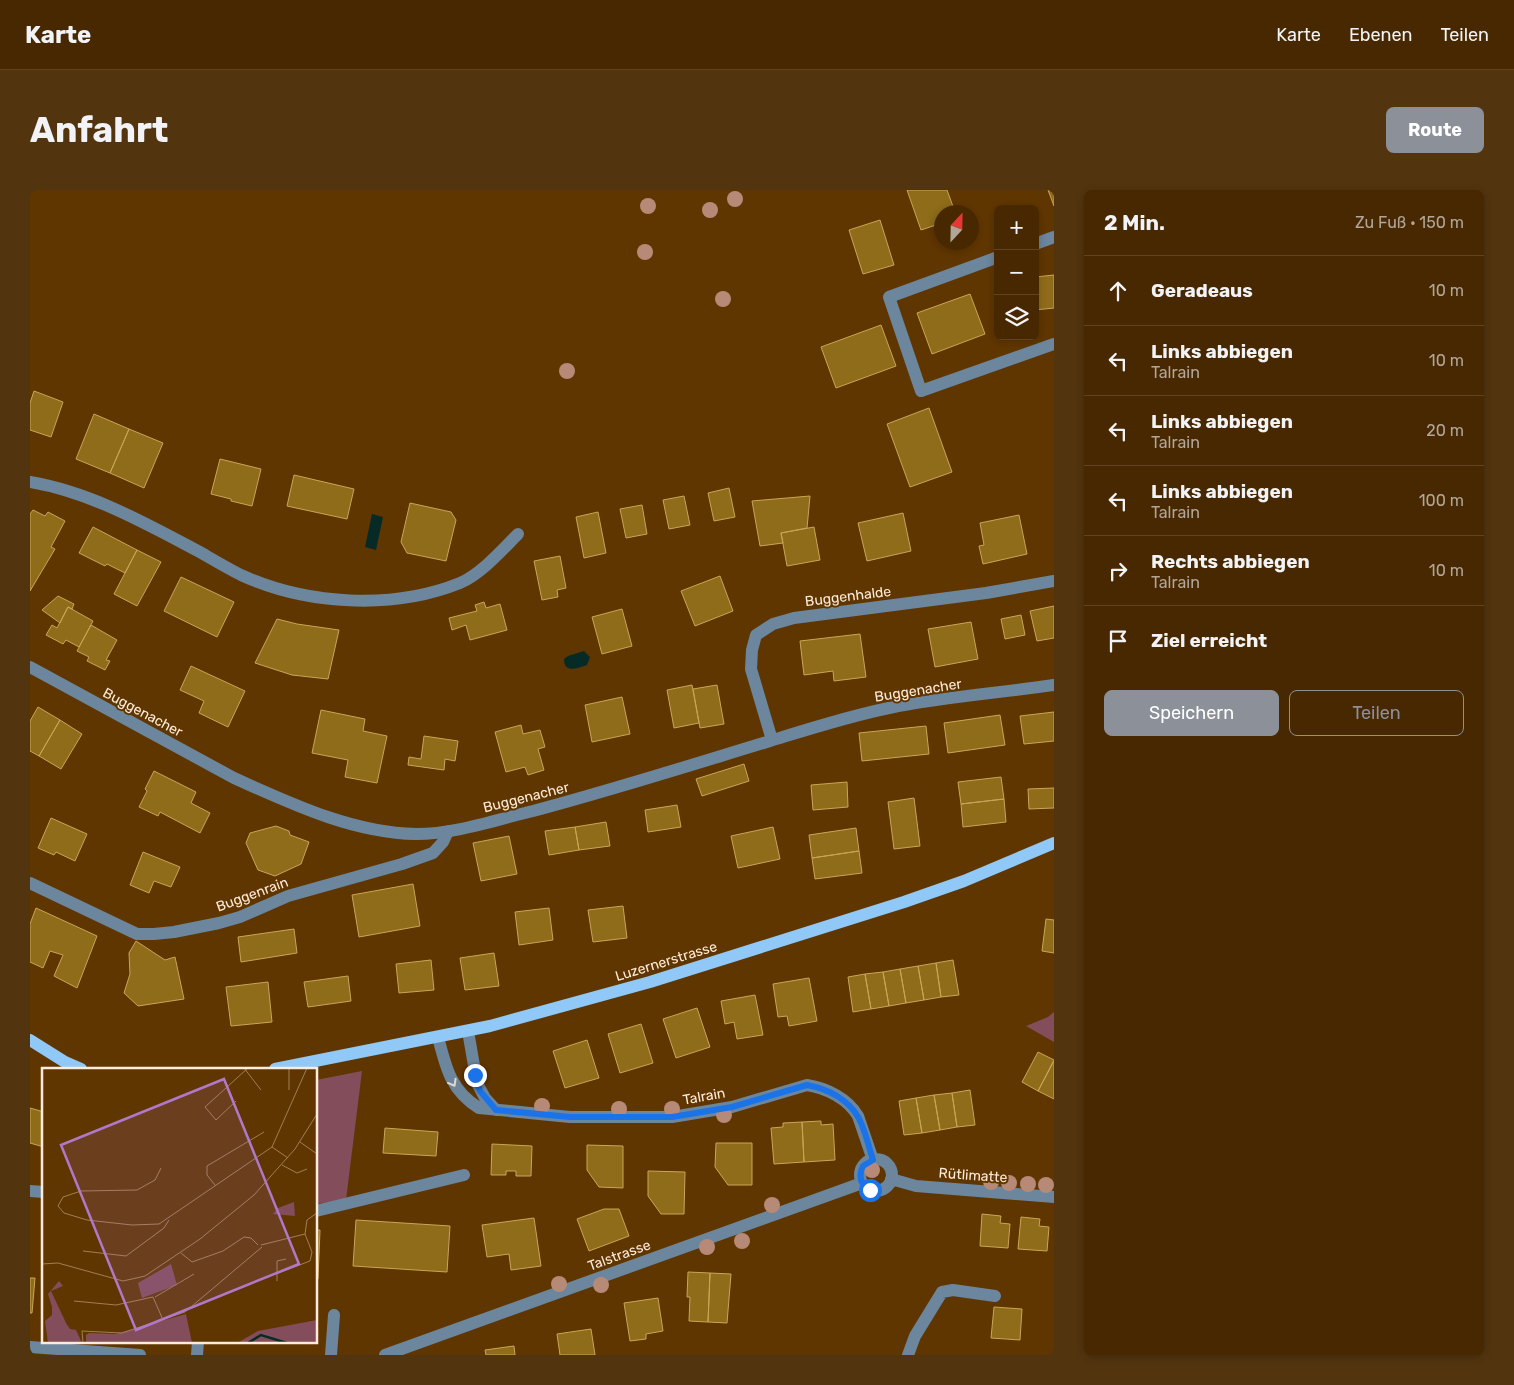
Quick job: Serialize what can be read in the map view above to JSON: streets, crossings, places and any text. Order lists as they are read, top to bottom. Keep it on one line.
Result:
{"streets":{"main road":["Luzernerstrasse"],"street":["Buggenhalde","Buggenacher","Buggenrain","Talrain","Rütlimatte","Talstrasse"]},"crossings":[["Buggenhalde","Buggenacher"],["Buggenacher","Buggenrain"],["Luzernerstrasse","Talrain"],["Talrain","Rütlimatte"],["Talrain","Talstrasse"],["Rütlimatte","Talstrasse"]],"north":"top","page":{"header":"Karte","nav":["Karte","Ebenen","Teilen"],"buttons":["Route",["Speichern","Teilen"]],"title":"Anfahrt","heading":["2 Min.","Zu Fuß · 150 m"],"map_buttons":["+","−"],"list":[["Geradeaus","10 m"],["Links abbiegen","Talrain","10 m"],["Links abbiegen","Talrain","20 m"],["Links abbiegen","Talrain","100 m"],["Rechts abbiegen","Talrain","10 m"],"Ziel erreicht"]}}
